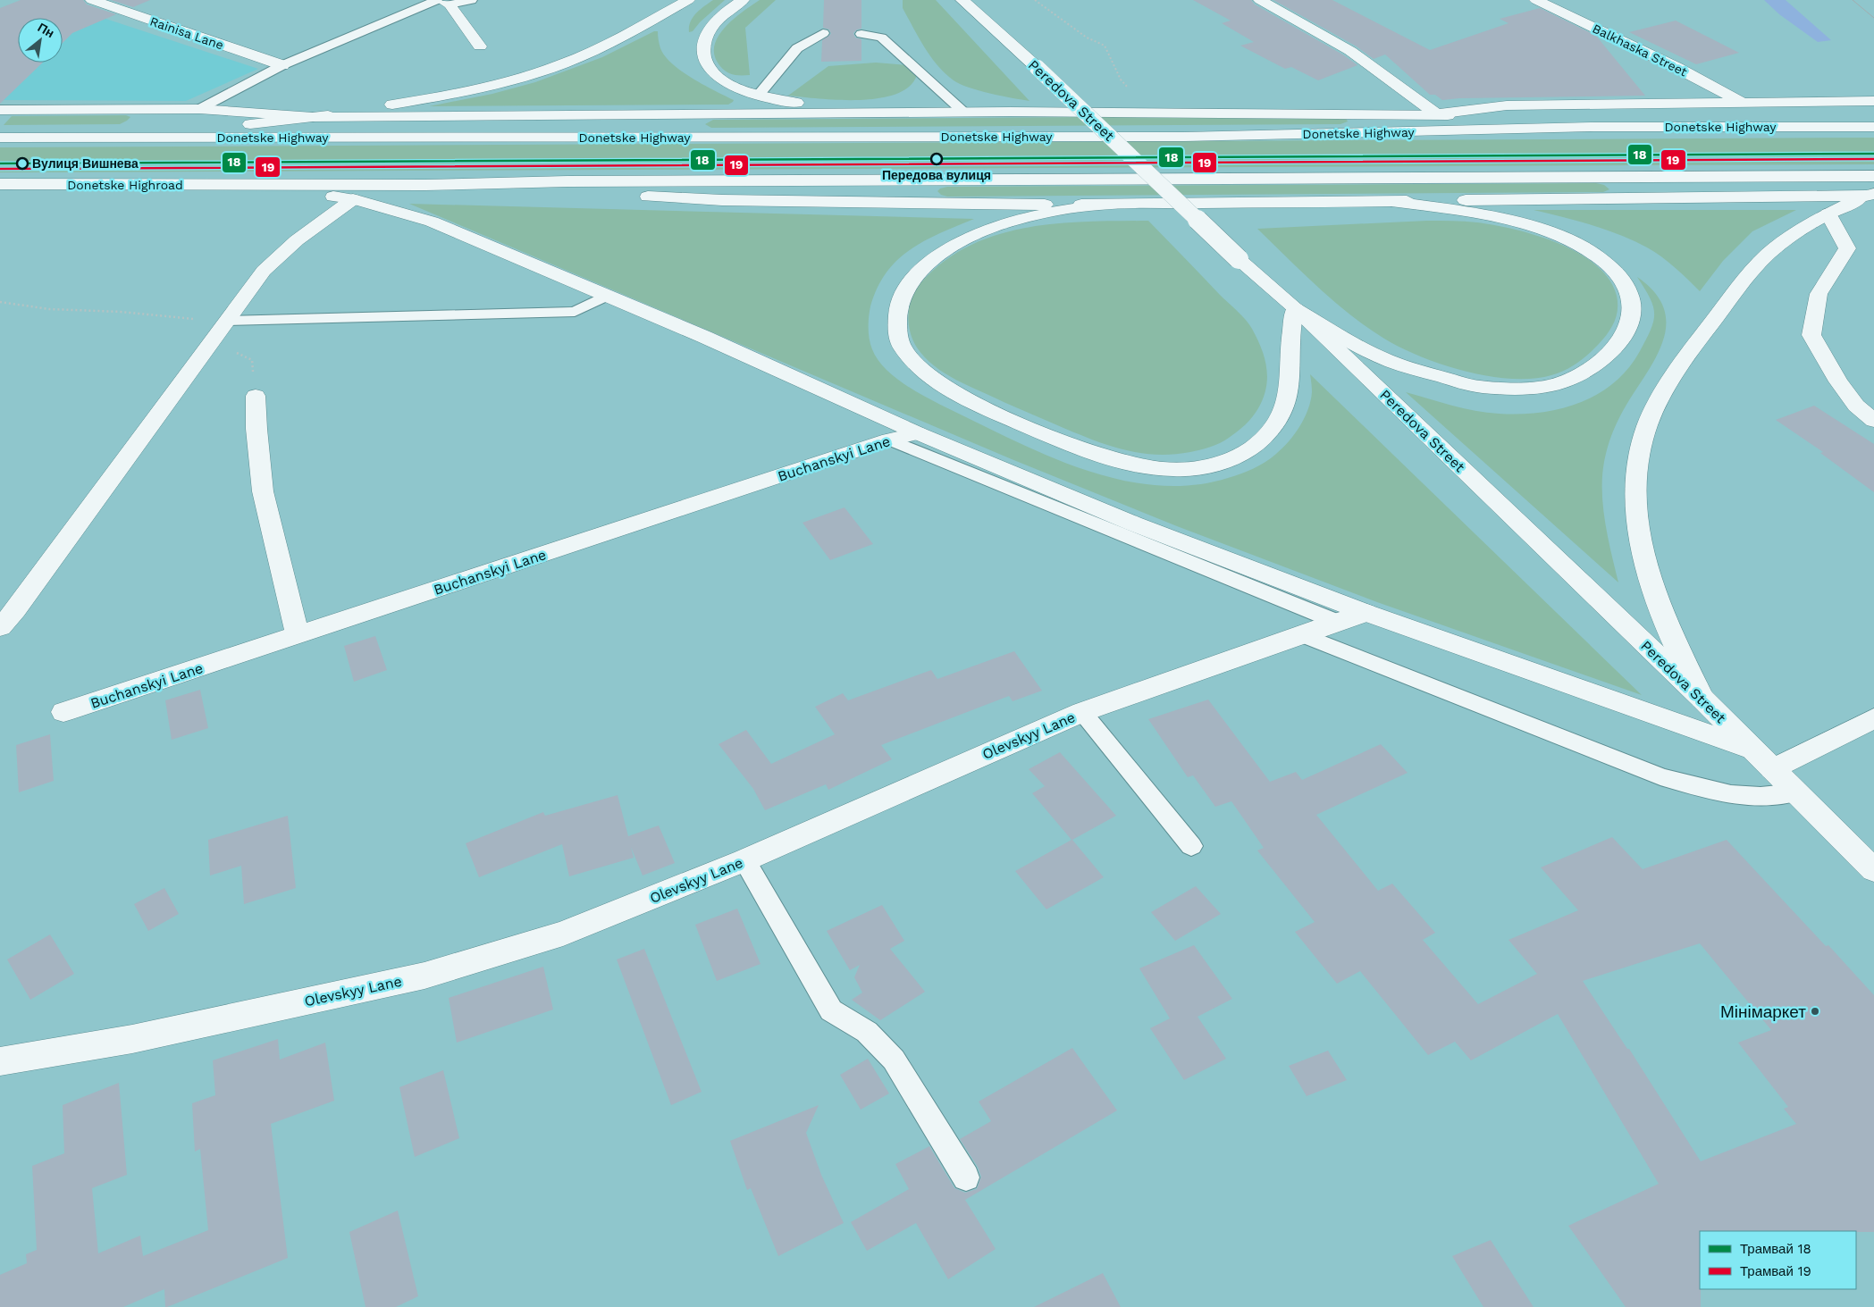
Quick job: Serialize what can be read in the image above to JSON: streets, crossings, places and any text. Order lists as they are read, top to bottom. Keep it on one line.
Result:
{"streets":{"main road":["Rainisa Lane","Balkhaska Street","Peredova Street","Donetske Highway","Donetske Highroad","Buchanskyi Lane","Olevskyy Lane"]},"crossings":[["Balkhaska Street","Donetske Highway"]],"places":["Передова вулиця","Вулиця Вишнева","Мінімаркет"],"lines":["tram line 18","tram line 19"],"legend":["Трамвай 18","Трамвай 19"],"north":"top right"}
